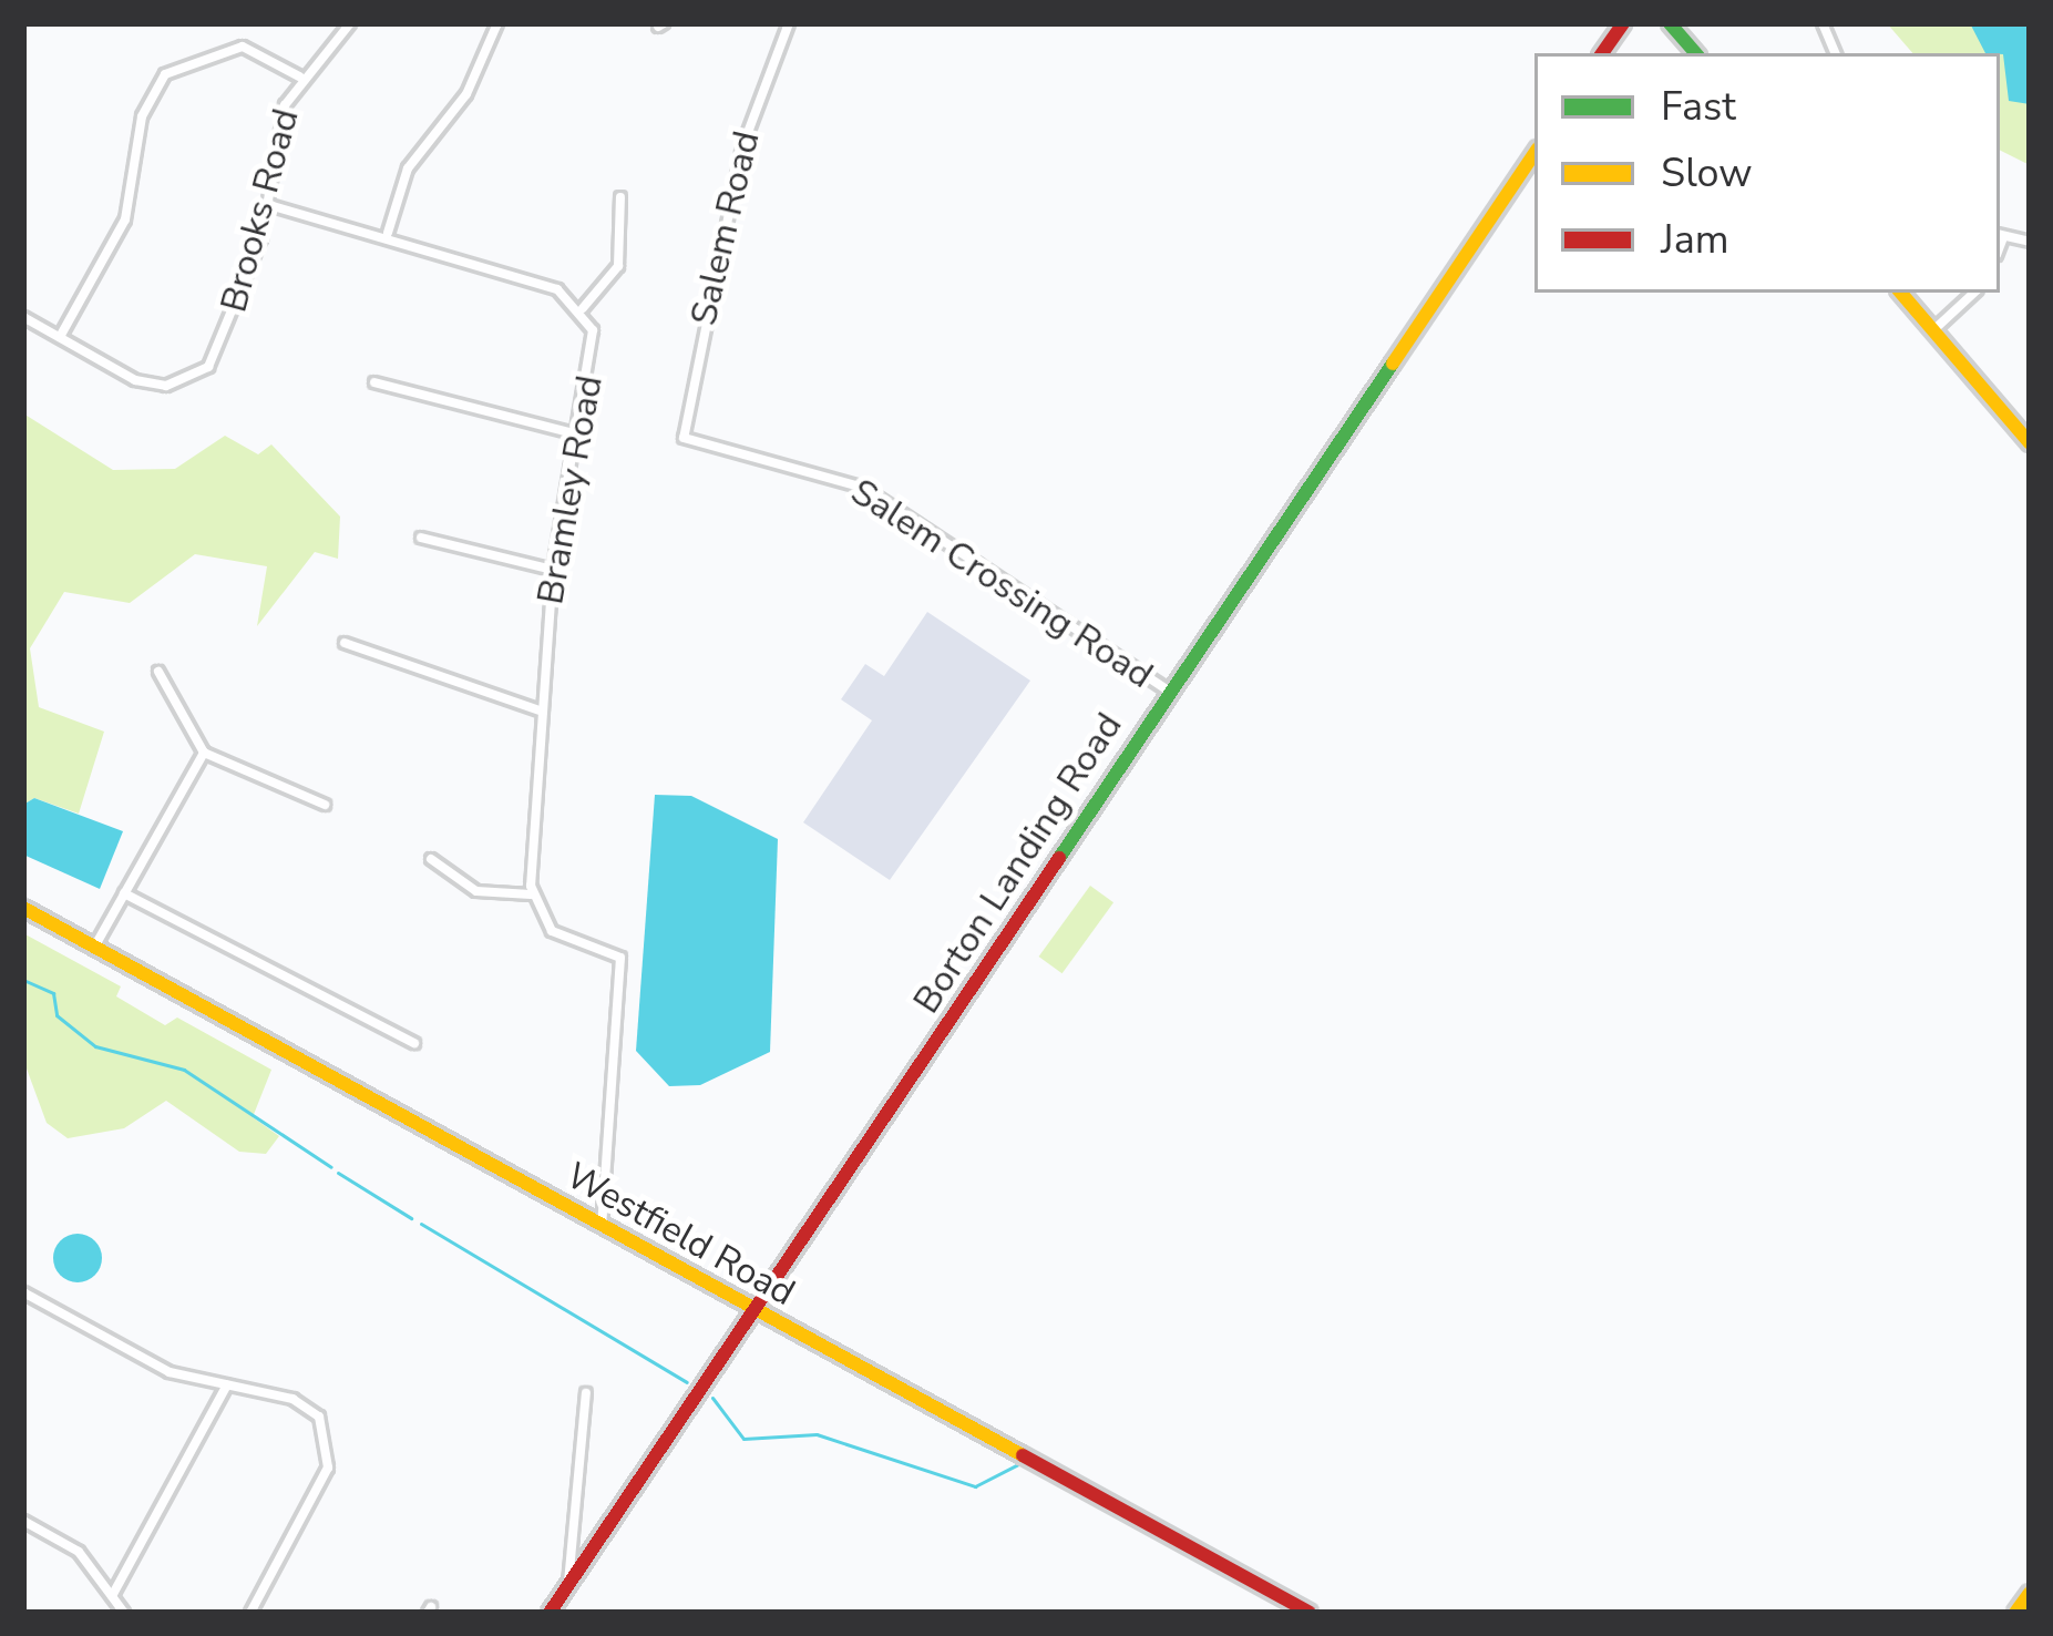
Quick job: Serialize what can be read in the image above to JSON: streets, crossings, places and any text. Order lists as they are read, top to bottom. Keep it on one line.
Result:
{"streets":{"street":["Brooks Road","Salem Road","Bramley Road","Salem Crossing Road","Borton Landing Road","Westfield Road"]},"crossings":[["Salem Road","Salem Crossing Road"],["Salem Crossing Road","Borton Landing Road"],["Borton Landing Road","Westfield Road"]],"legend":["Fast","Slow","Jam"]}
